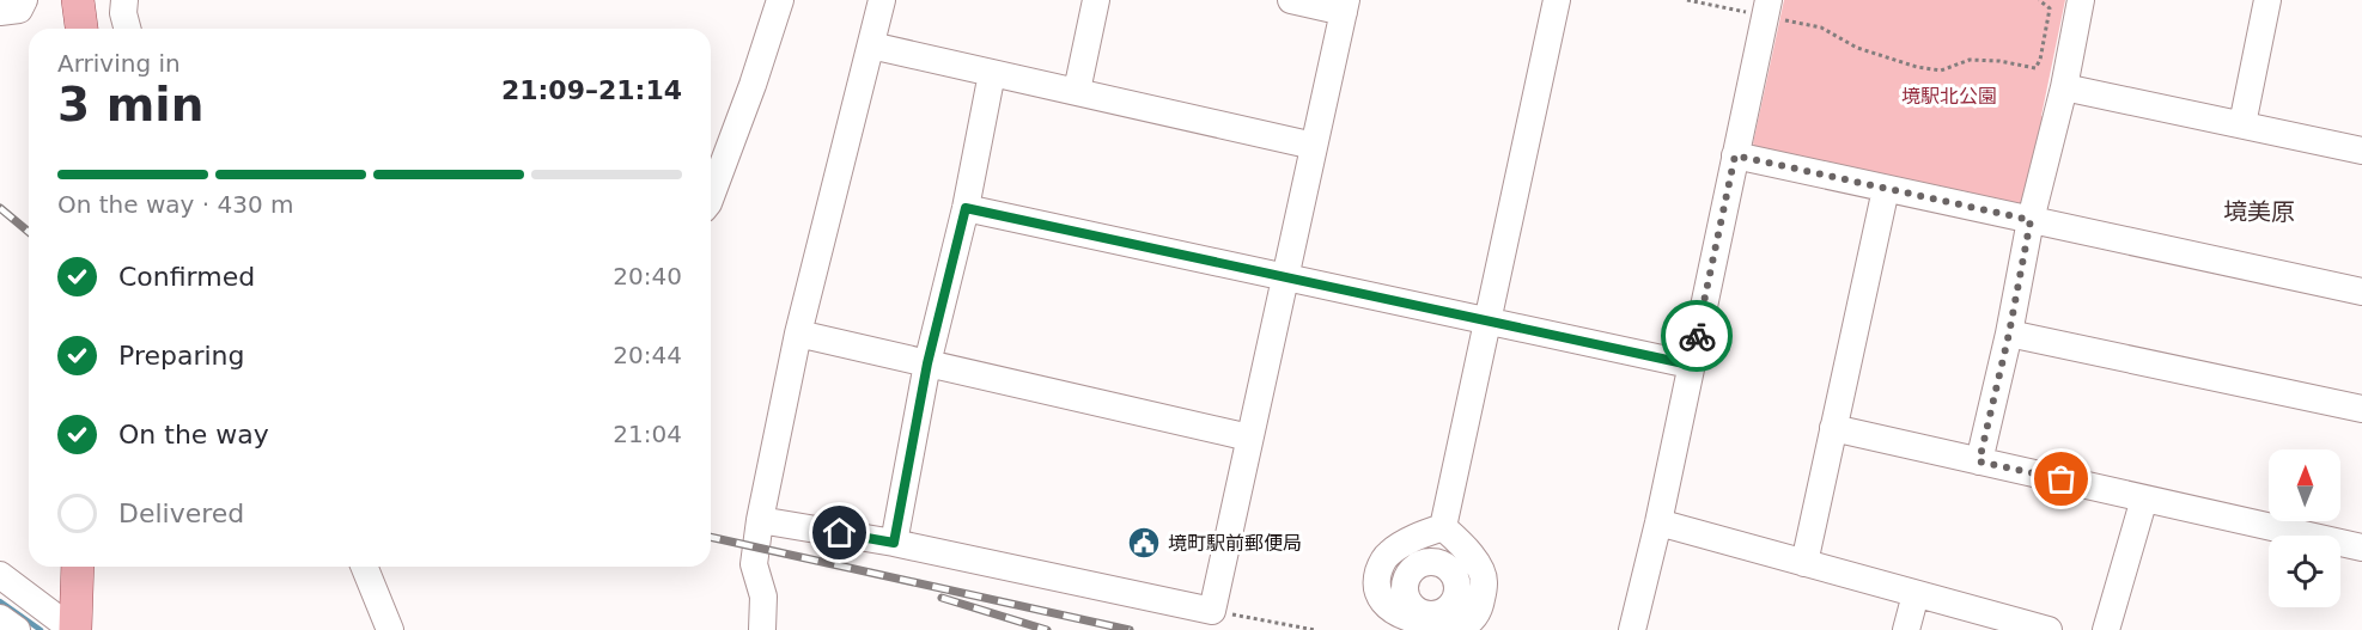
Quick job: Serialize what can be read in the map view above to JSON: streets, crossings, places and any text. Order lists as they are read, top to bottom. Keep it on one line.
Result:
{"districts":["境美原"],"parks":["境駅北公園"],"places":{"public building":["境町駅前郵便局"]},"north":"top","page":{"heading":["3 min","Arriving in","21:09–21:14"],"bar":"On the way · 430 m","list":[["Confirmed","20:40"],["Preparing","20:44"],["On the way","21:04"],"Delivered"]}}
